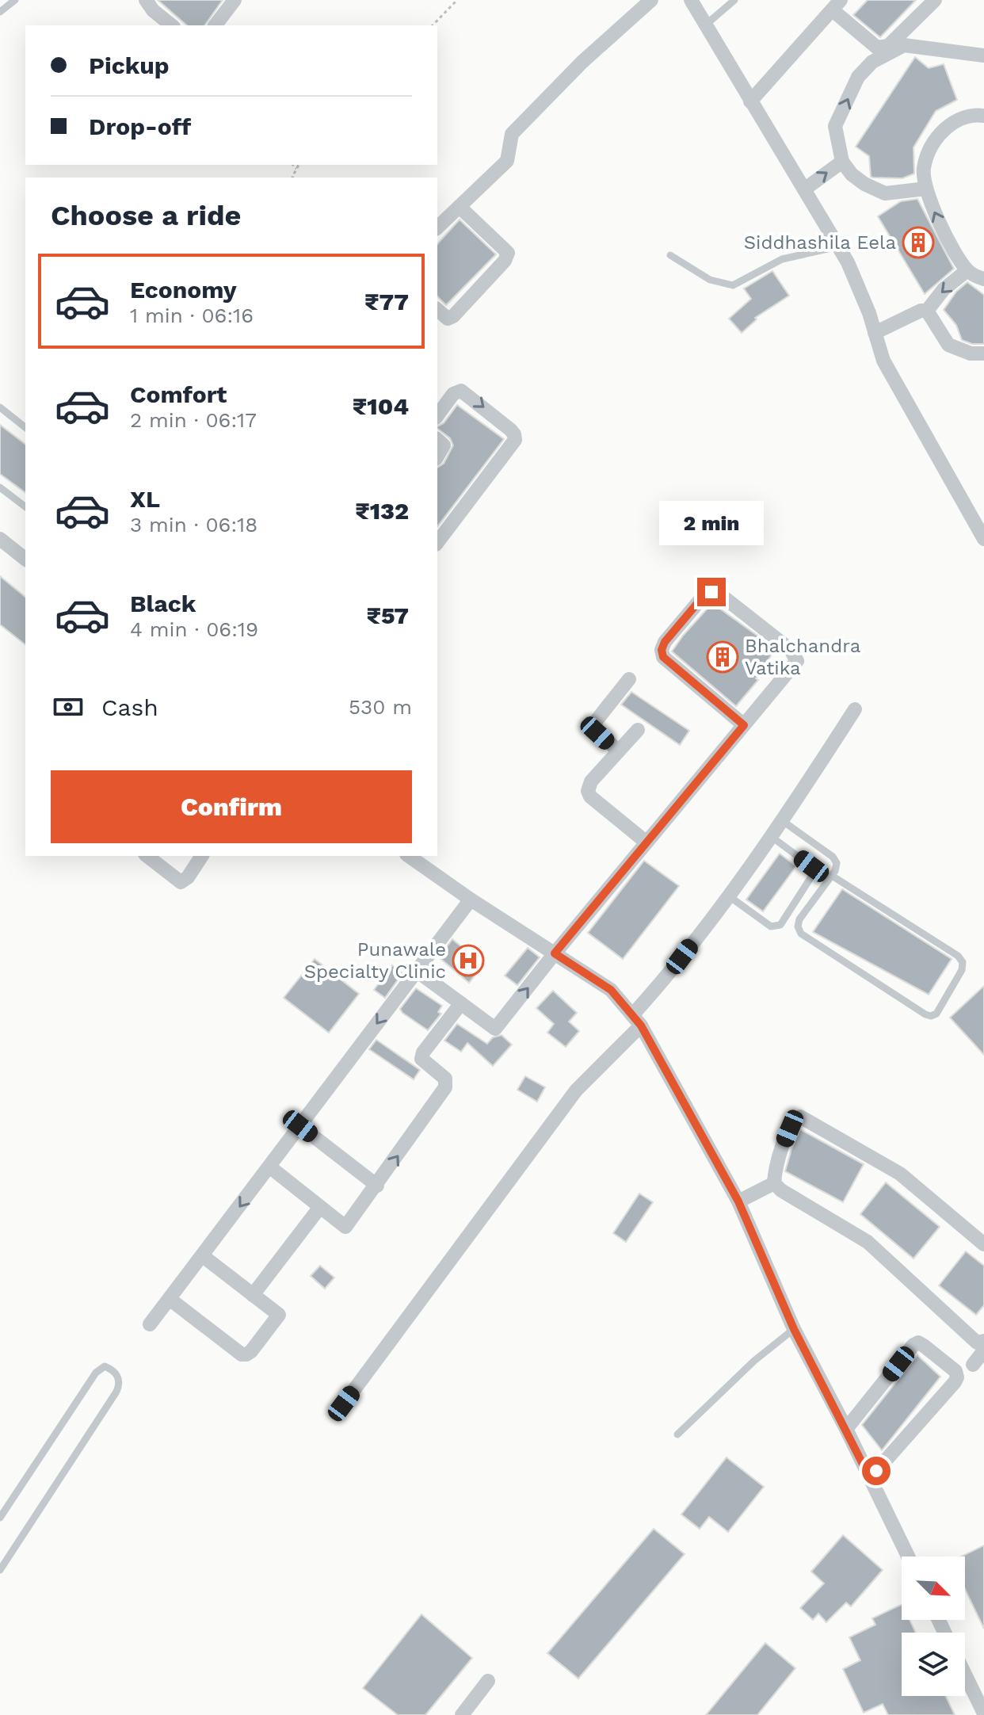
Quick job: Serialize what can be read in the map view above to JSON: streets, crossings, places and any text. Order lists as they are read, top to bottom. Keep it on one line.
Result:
{"places":{"building":["Siddhashila Eela","Bhalchandra Vatika"],"hospital":["Punawale Specialty Clinic"]},"north":"bottom right","page":{"banner":["Pickup","Drop-off"],"heading":"Choose a ride","list":[{"name":"Economy","note":"1 min · 06:16","value":"₹77"},{"name":"Comfort","note":"2 min · 06:17","value":"₹104"},{"name":"XL","note":"3 min · 06:18","value":"₹132"},{"name":"Black","note":"4 min · 06:19","value":"₹57"}],"bubble":"2 min","pay":["Cash","530 m"],"buttons":"Confirm"}}
